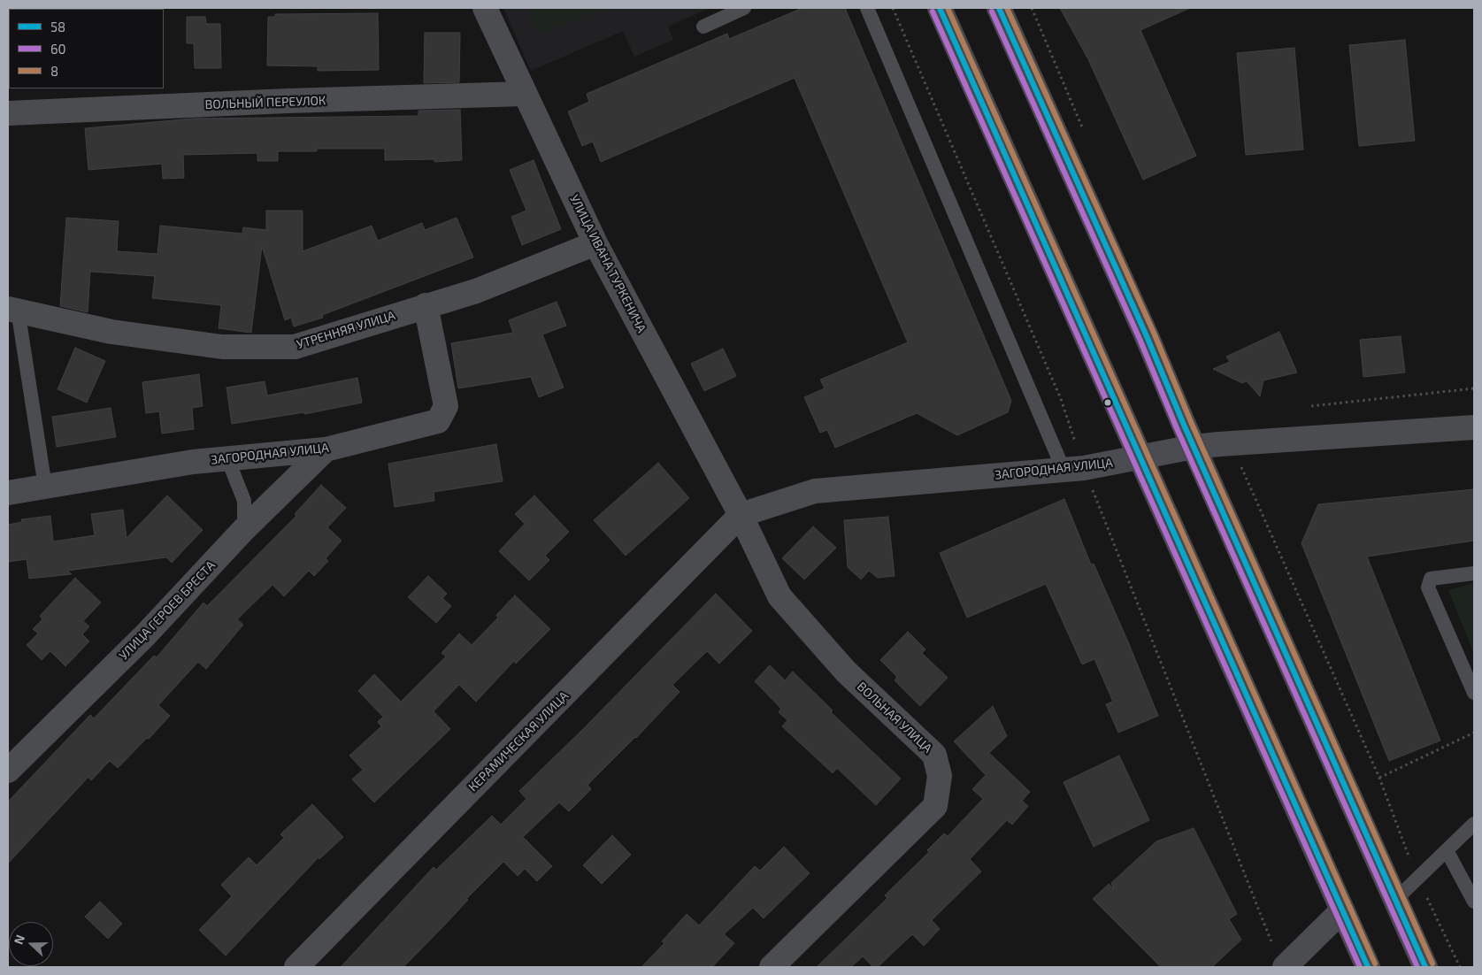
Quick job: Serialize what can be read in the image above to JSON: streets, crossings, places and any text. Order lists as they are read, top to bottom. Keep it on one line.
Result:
{"streets":{"street":["ВОЛЬНЫЙ ПЕРЕУЛОК","УЛИЦА ИВАНА ТУРКЕНИЧА","УТРЕННЯЯ УЛИЦА","ЗАГОРОДНАЯ УЛИЦА","УЛИЦА ГЕРОЕВ БРЕСТА","ВОЛЬНАЯ УЛИЦА","КЕРАМИЧЕСКАЯ УЛИЦА"]},"crossings":[["ВОЛЬНЫЙ ПЕРЕУЛОК","УЛИЦА ИВАНА ТУРКЕНИЧА"],["УЛИЦА ИВАНА ТУРКЕНИЧА","УТРЕННЯЯ УЛИЦА"],["УЛИЦА ИВАНА ТУРКЕНИЧА","ЗАГОРОДНАЯ УЛИЦА"],["УЛИЦА ИВАНА ТУРКЕНИЧА","ВОЛЬНАЯ УЛИЦА"],["УЛИЦА ИВАНА ТУРКЕНИЧА","КЕРАМИЧЕСКАЯ УЛИЦА"],["УТРЕННЯЯ УЛИЦА","ЗАГОРОДНАЯ УЛИЦА"],["ЗАГОРОДНАЯ УЛИЦА","УЛИЦА ГЕРОЕВ БРЕСТА"],["ЗАГОРОДНАЯ УЛИЦА","ВОЛЬНАЯ УЛИЦА"],["ЗАГОРОДНАЯ УЛИЦА","КЕРАМИЧЕСКАЯ УЛИЦА"],["ВОЛЬНАЯ УЛИЦА","КЕРАМИЧЕСКАЯ УЛИЦА"]],"lines":["transit line 58","transit line 8","transit line 60"],"legend":["58","60","8"],"north":"left"}
